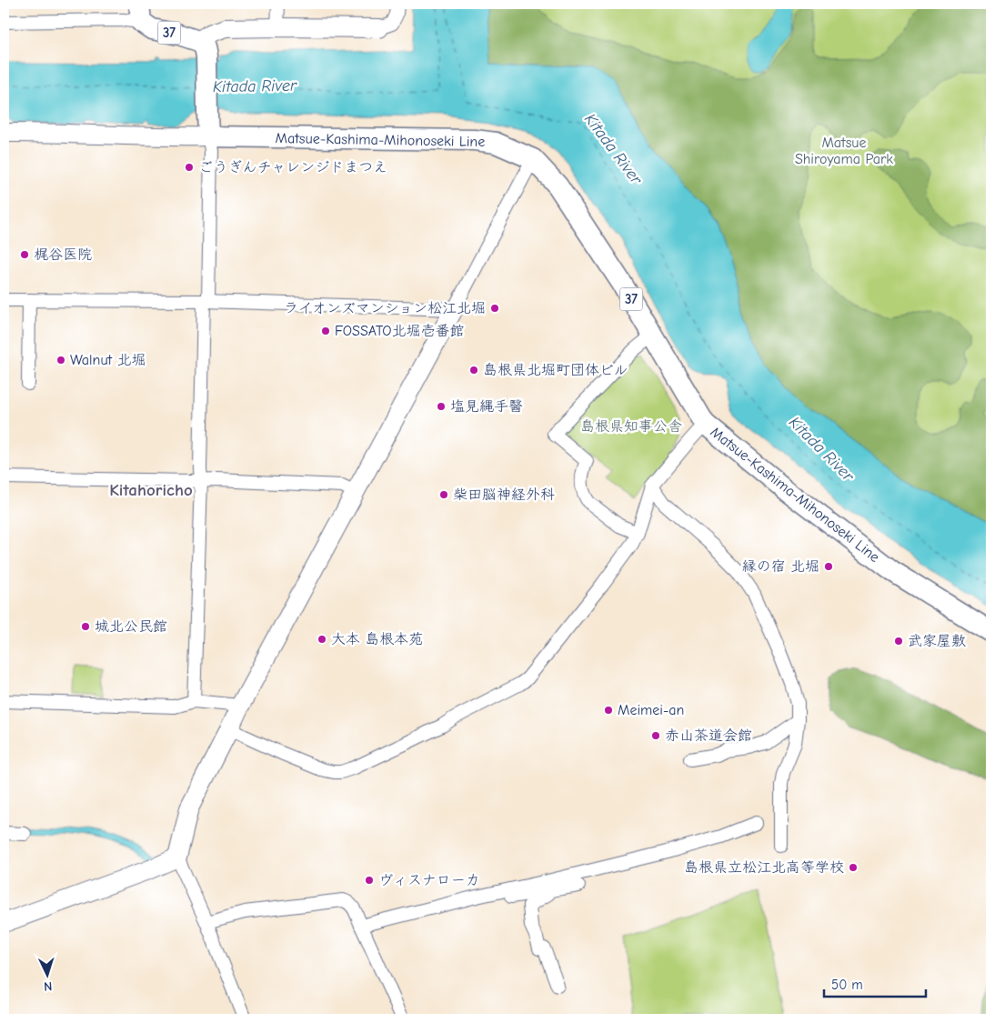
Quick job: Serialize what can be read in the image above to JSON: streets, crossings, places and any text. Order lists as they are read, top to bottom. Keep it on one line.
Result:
{"streets":{"main road":["37","Matsue-Kashima-Mihonoseki Line"]},"districts":["Kitahoricho"],"water":["Kitada River"],"parks":["Matsue Shiroyama Park","島根県知事公舎"],"places":["ごうぎんチャレンジドまつえ","梶谷医院","ライオンズマンション松江北堀","FOSSATO北堀壱番館","Walnut 北堀","島根県北堀町団体ビル","塩見縄手醫","柴田脳神経外科","縁の宿 北堀","城北公民館","大本 島根本苑","武家屋敷","Meimei-an","赤山茶道会館","島根県立松江北高等学校","ヴィスナローカ"],"scale_bar":"50 m","north":"bottom"}
